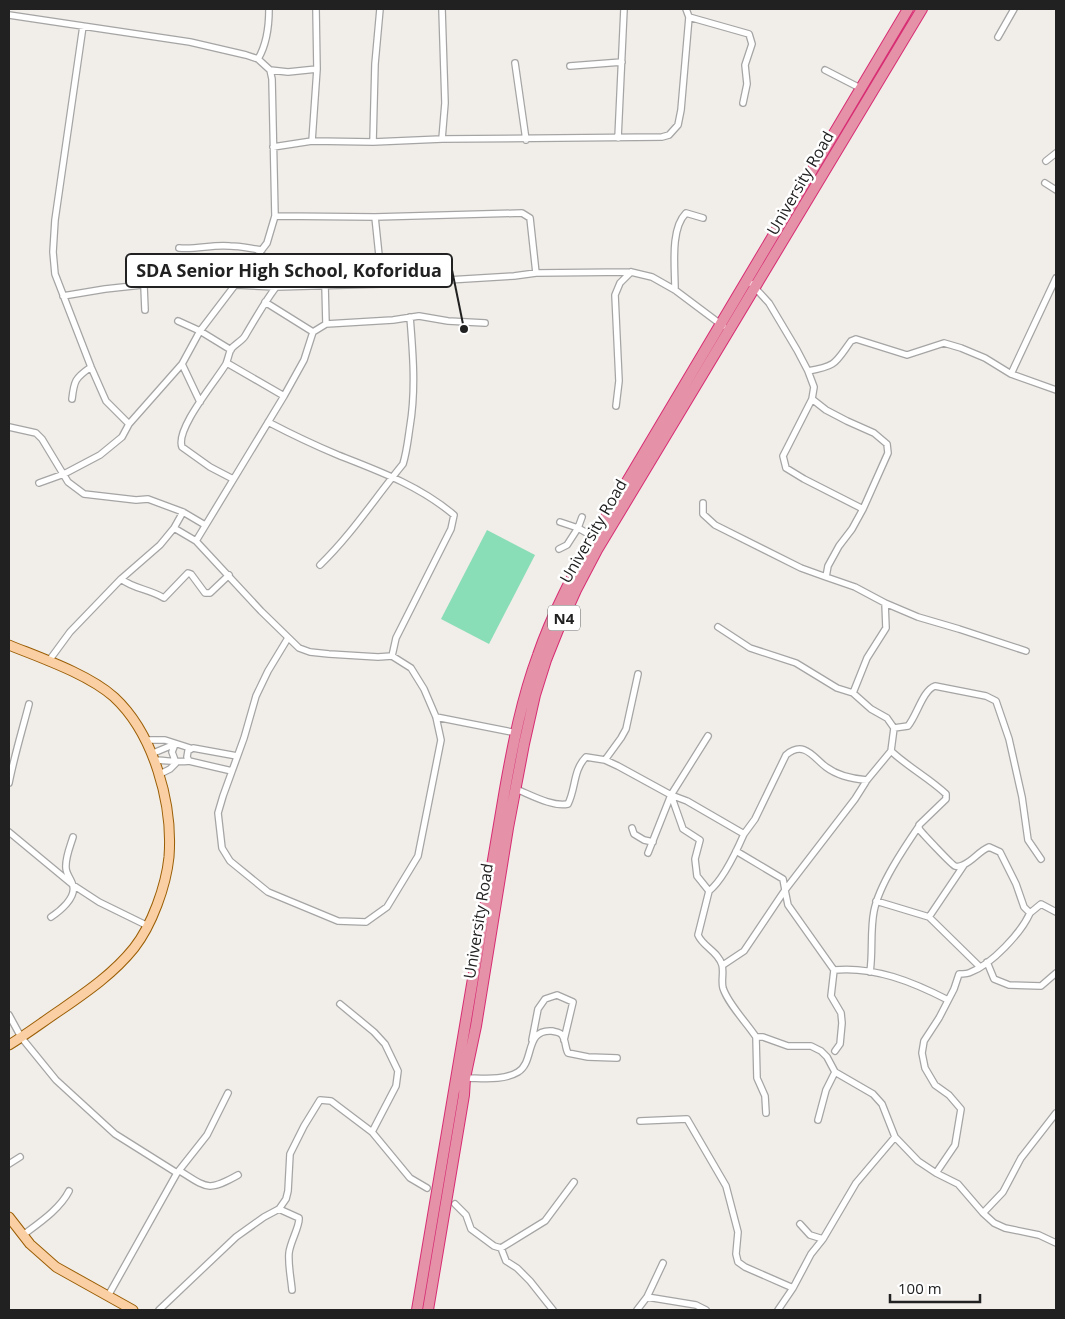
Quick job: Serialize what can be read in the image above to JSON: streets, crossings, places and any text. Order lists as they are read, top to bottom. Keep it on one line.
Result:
{"streets":{"highway":["University Road","N4"]},"places":["SDA Senior High School, Koforidua"],"scale_bar":"100 m"}
